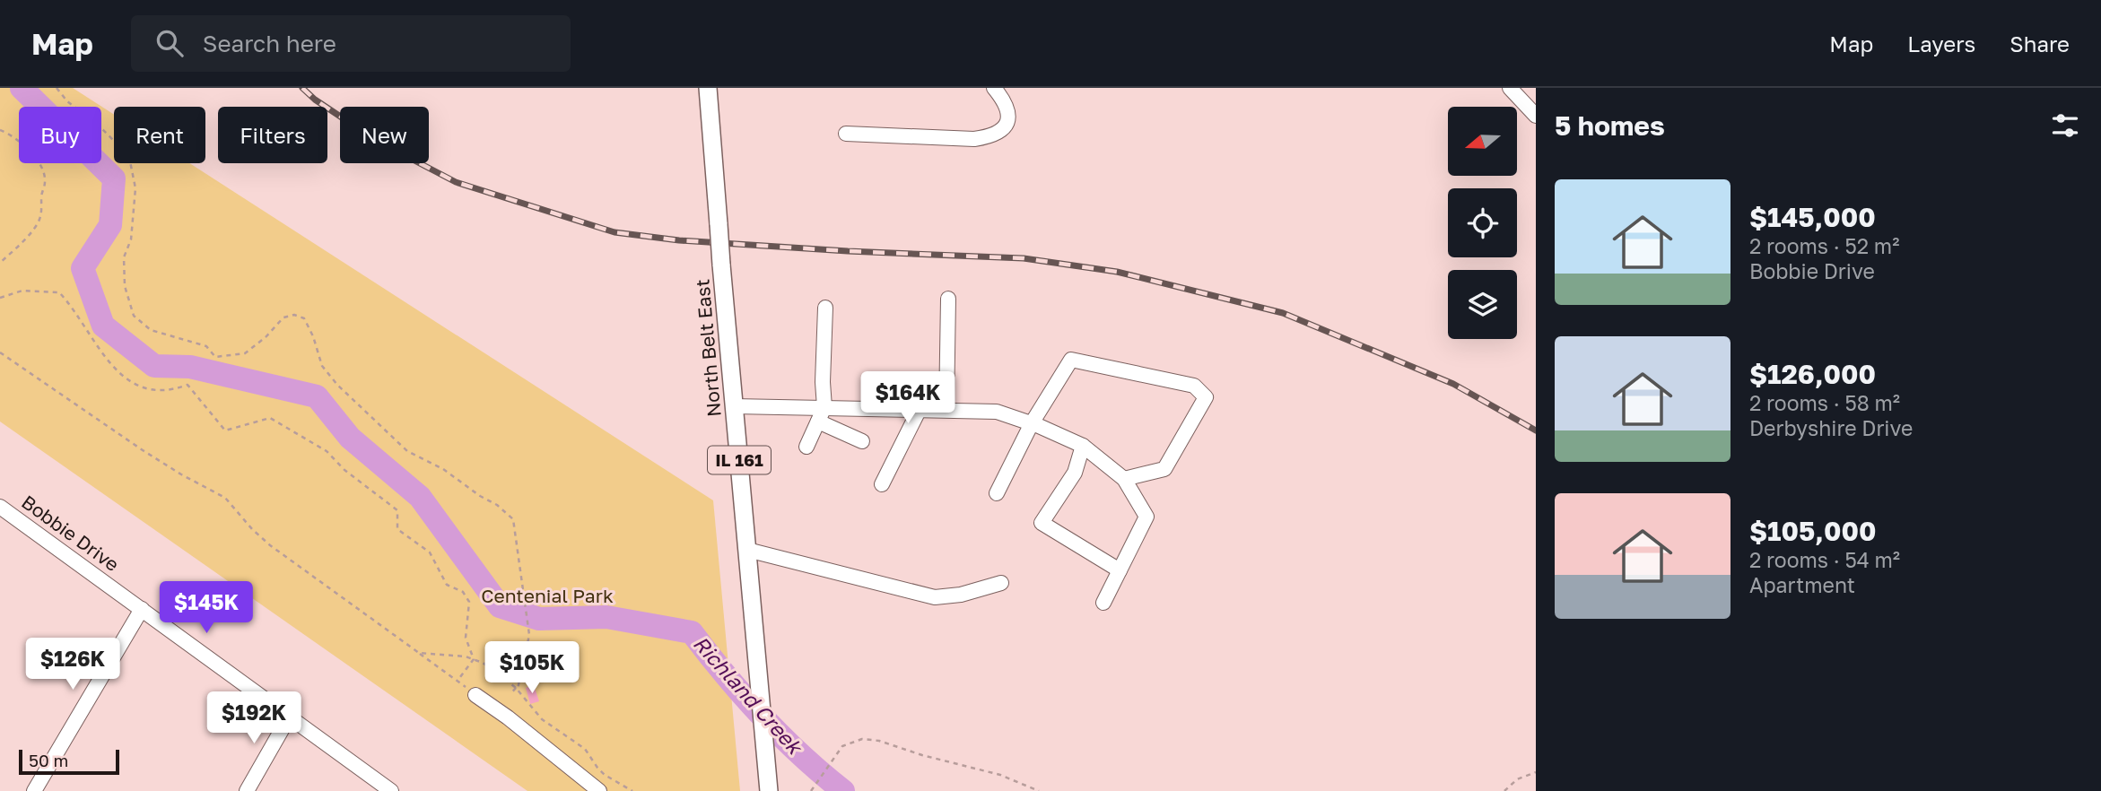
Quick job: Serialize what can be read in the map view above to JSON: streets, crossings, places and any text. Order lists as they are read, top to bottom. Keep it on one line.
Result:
{"streets":{"main road":["North Belt East","IL 161"],"street":["Bobbie Drive"]},"water":["Richland Creek"],"parks":["Centenial Park"],"scale_bar":"50 m","north":"left","page":{"header":"Map","search":"Search here","nav":["Map","Layers","Share"],"heading":"5 homes","chip":["Buy","Rent","Filters","New"],"list":[{"name":"$145,000","note":"2 rooms · 52 m² · Bobbie Drive"},{"name":"$126,000","note":"2 rooms · 58 m² · Derbyshire Drive"},{"name":"$105,000","note":"2 rooms · 54 m² · Apartment"}],"price":["$164K","$145K","$126K","$105K","$192K"],"scale":"50 m"}}
